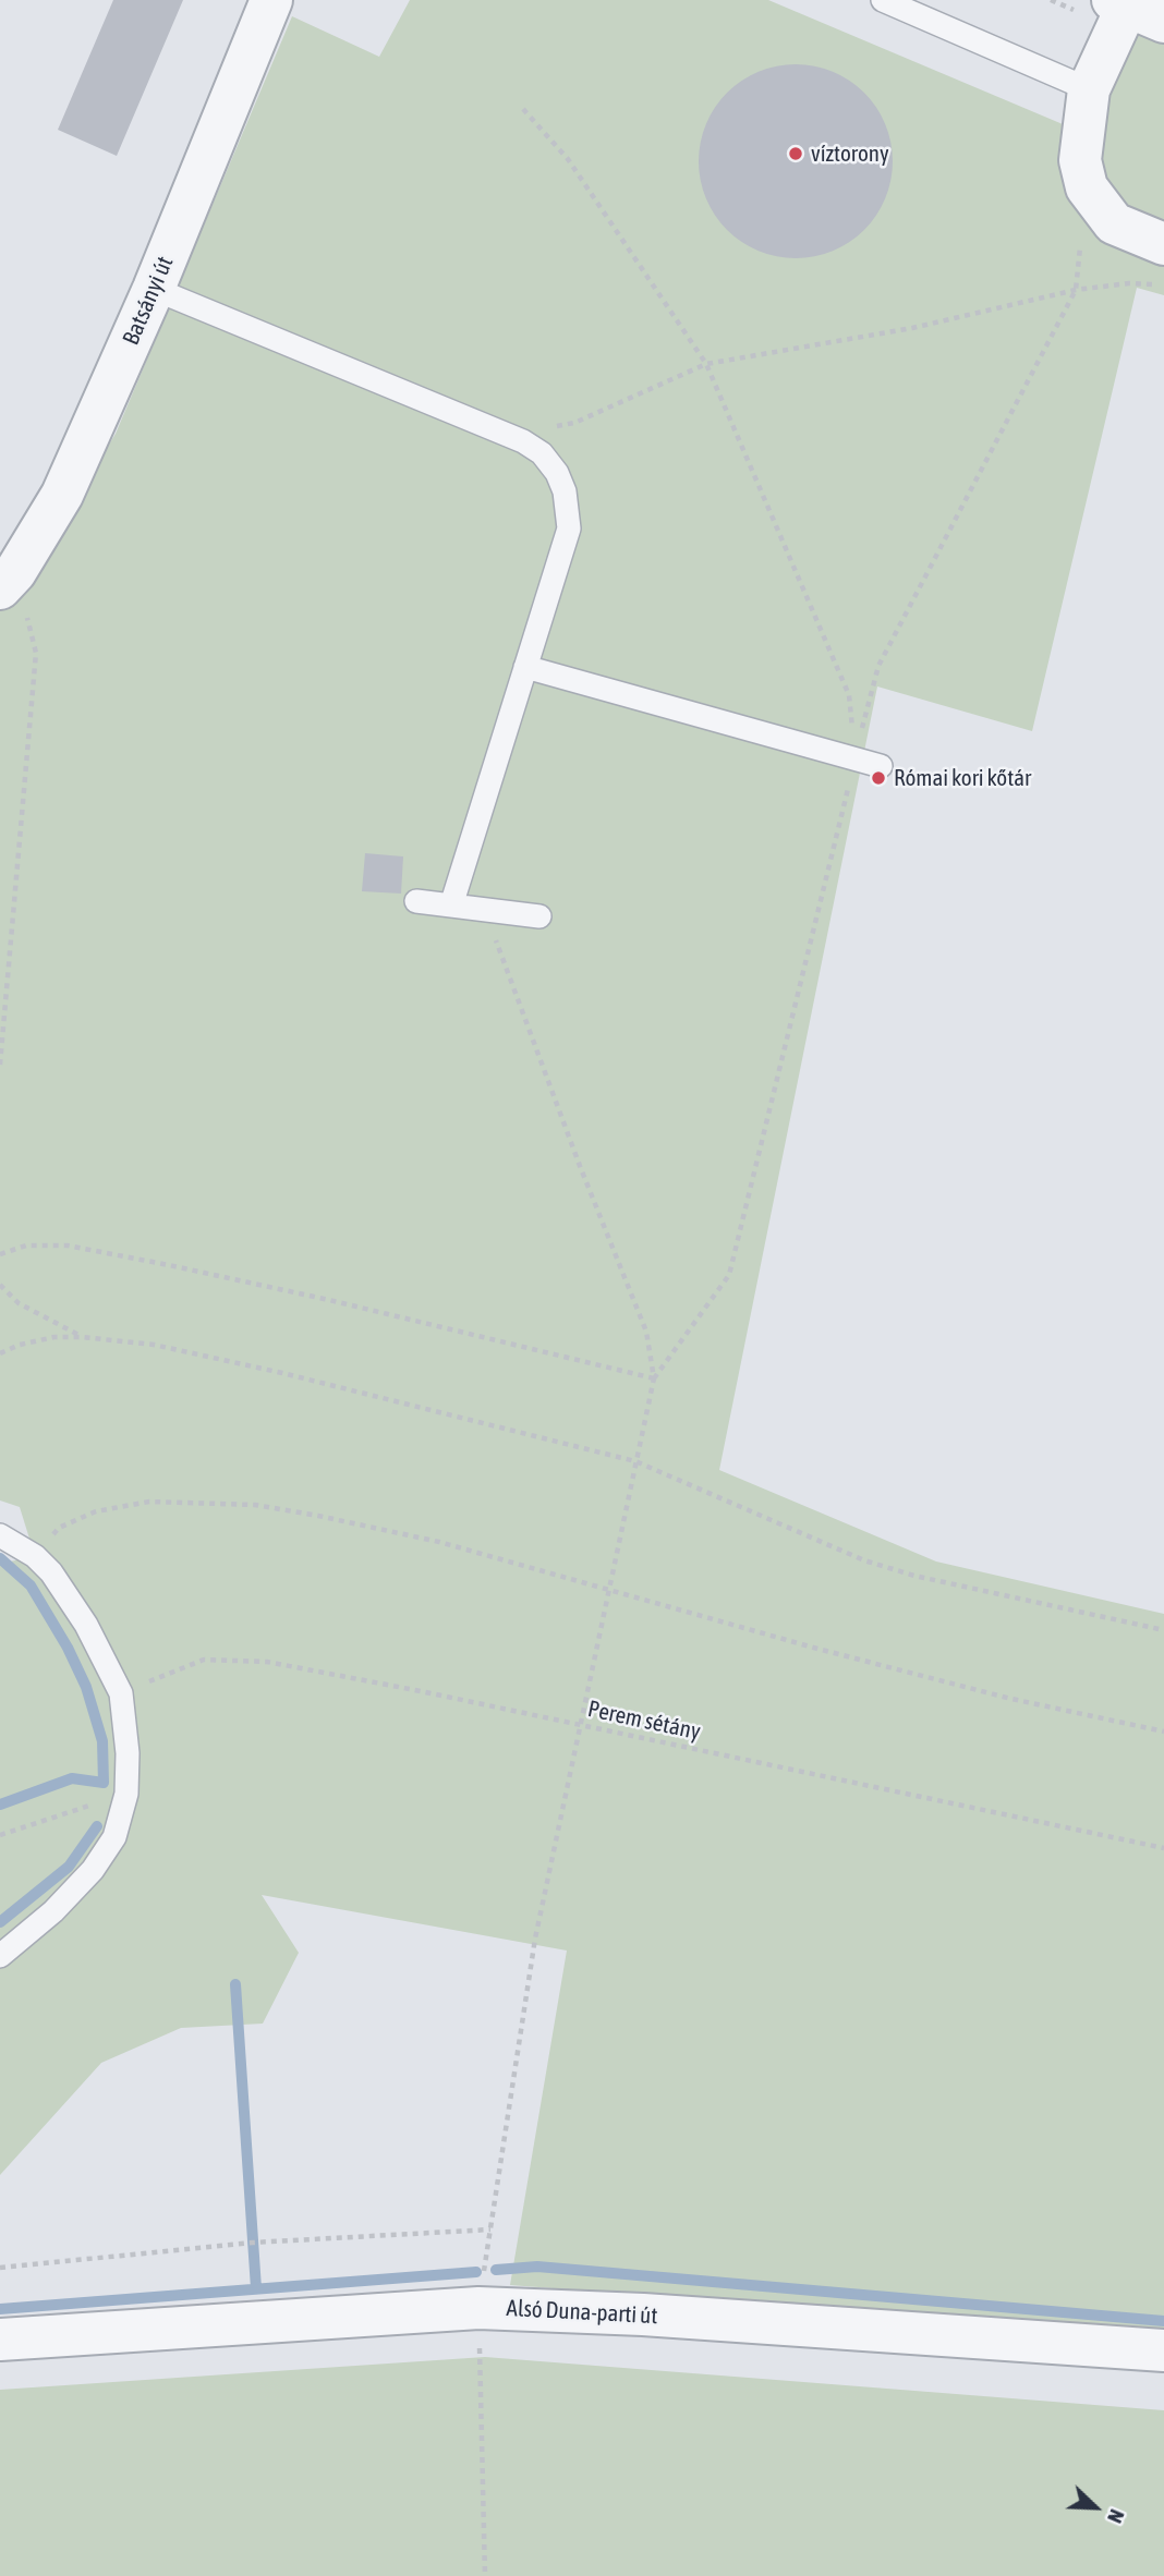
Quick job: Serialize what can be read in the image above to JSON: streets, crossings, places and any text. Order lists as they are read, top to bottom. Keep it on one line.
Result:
{"streets":{"street":["Batsányi út","Alsó Duna-parti út"],"path":["Perem sétány"]},"places":["víztorony","Római kori kőtár"],"north":"bottom right"}
